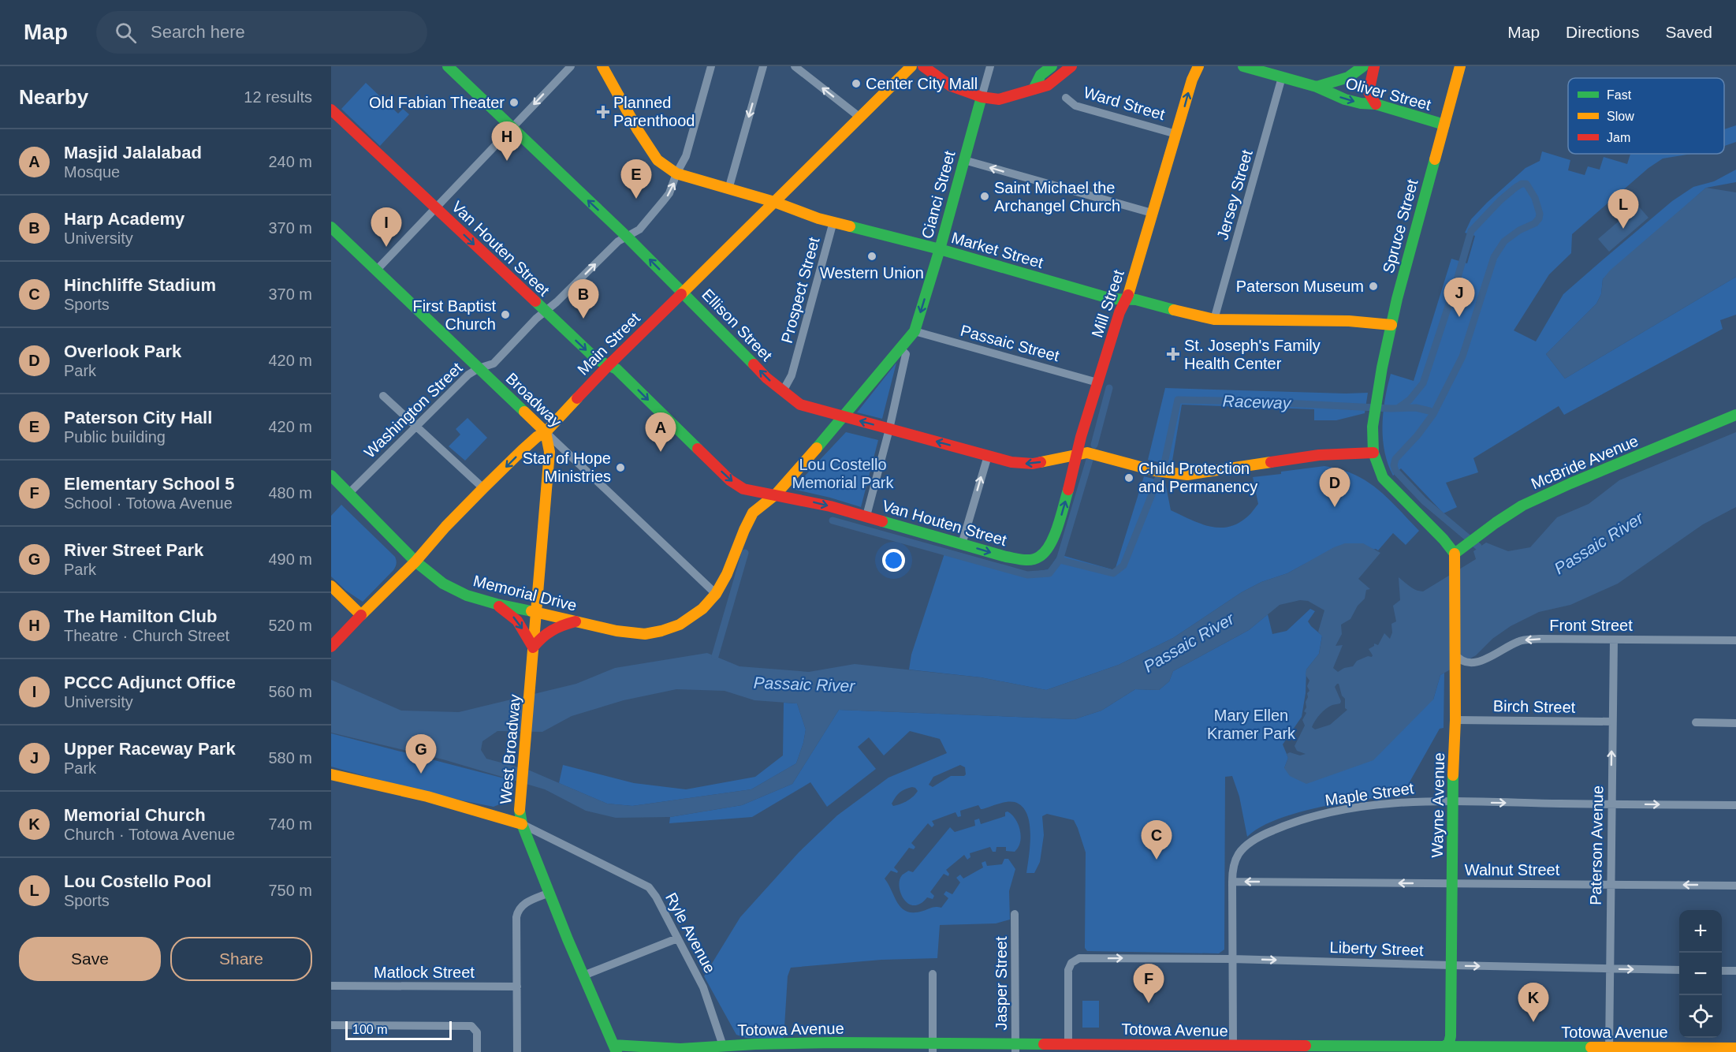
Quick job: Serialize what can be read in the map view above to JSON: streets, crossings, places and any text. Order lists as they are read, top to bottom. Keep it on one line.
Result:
{"streets":{"main road":["Oliver Street","Cianci Street","Spruce Street","Van Houten Street","Market Street","Mill Street","Ellison Street","Main Street","Broadway","McBride Avenue","Memorial Drive","West Broadway","Wayne Avenue","Totowa Avenue"],"street":["Ward Street","Jersey Street","Prospect Street","Passaic Street","Washington Street","Front Street","Birch Street","Maple Street","Paterson Avenue","Walnut Street","Ryle Avenue","Liberty Street","Matlock Street","Jasper Street"]},"crossings":[["Oliver Street","Jersey Street"],["Oliver Street","Spruce Street"],["Ward Street","Mill Street"],["Cianci Street","Market Street"],["Cianci Street","Passaic Street"],["Cianci Street","Memorial Drive"],["Jersey Street","Market Street"],["Spruce Street","Market Street"],["Spruce Street","Ellison Street"],["Van Houten Street","Mill Street"],["Van Houten Street","Main Street"],["Van Houten Street","Washington Street"],["Van Houten Street","Memorial Drive"],["Market Street","Prospect Street"],["Market Street","Mill Street"],["Market Street","Main Street"],["Market Street","Washington Street"],["Prospect Street","Ellison Street"],["Mill Street","Ellison Street"],["Mill Street","Passaic Street"],["Ellison Street","Main Street"],["Ellison Street","Washington Street"],["Ellison Street","Memorial Drive"],["Passaic Street","Memorial Drive"],["Main Street","Broadway"],["Main Street","Memorial Drive"],["Main Street","West Broadway"],["Broadway","Washington Street"],["Broadway","Memorial Drive"],["Broadway","West Broadway"],["Washington Street","Memorial Drive"],["McBride Avenue","Wayne Avenue"],["Memorial Drive","West Broadway"],["Front Street","Wayne Avenue"],["Front Street","Paterson Avenue"],["Birch Street","Wayne Avenue"],["Birch Street","Paterson Avenue"],["West Broadway","Ryle Avenue"],["West Broadway","Totowa Avenue"],["Maple Street","Wayne Avenue"],["Maple Street","Paterson Avenue"],["Maple Street","Walnut Street"],["Maple Street","Liberty Street"],["Maple Street","Totowa Avenue"],["Wayne Avenue","Walnut Street"],["Wayne Avenue","Liberty Street"],["Wayne Avenue","Totowa Avenue"],["Paterson Avenue","Walnut Street"],["Paterson Avenue","Liberty Street"],["Paterson Avenue","Totowa Avenue"],["Ryle Avenue","Totowa Avenue"],["Liberty Street","Totowa Avenue"],["Jasper Street","Totowa Avenue"]],"one_way":["Van Houten Street","Ellison Street","Front Street","Maple Street","Walnut Street","Liberty Street"],"water":["Raceway","Passaic River"],"parks":["Lou Costello Memorial Park","Mary Ellen Kramer Park"],"places":{"other":["Center City Mall","Old Fabian Theater","Saint Michael the Archangel Church","Western Union","Paterson Museum","First Baptist Church","Star of Hope Ministries","Child Protection and Permanency"],"health":["Planned Parenthood","St. Joseph's Family Health Center"]},"legend":["Fast","Slow","Jam"],"scale_bar":"100 m","page":{"header":"Map","search":"Search here","nav":["Map","Directions","Saved"],"heading":["Nearby","12 results"],"pins":["H","E","L","I","J","B","A","D","G","C","F","K"],"list":[{"mark":"A","name":"Masjid Jalalabad","note":"Mosque","value":"240 m"},{"mark":"B","name":"Harp Academy","note":"University","value":"370 m"},{"mark":"C","name":"Hinchliffe Stadium","note":"Sports","value":"370 m"},{"mark":"D","name":"Overlook Park","note":"Park","value":"420 m"},{"mark":"E","name":"Paterson City Hall","note":"Public building","value":"420 m"},{"mark":"F","name":"Elementary School 5","note":"School · Totowa Avenue","value":"480 m"},{"mark":"G","name":"River Street Park","note":"Park","value":"490 m"},{"mark":"H","name":"The Hamilton Club","note":"Theatre · Church Street","value":"520 m"},{"mark":"I","name":"PCCC Adjunct Office","note":"University","value":"560 m"},{"mark":"J","name":"Upper Raceway Park","note":"Park","value":"580 m"},{"mark":"K","name":"Memorial Church","note":"Church · Totowa Avenue","value":"740 m"},{"mark":"L","name":"Lou Costello Pool","note":"Sports","value":"750 m"}],"map_buttons":["+","−"],"buttons":["Save","Share"],"scale":"100 m"}}
